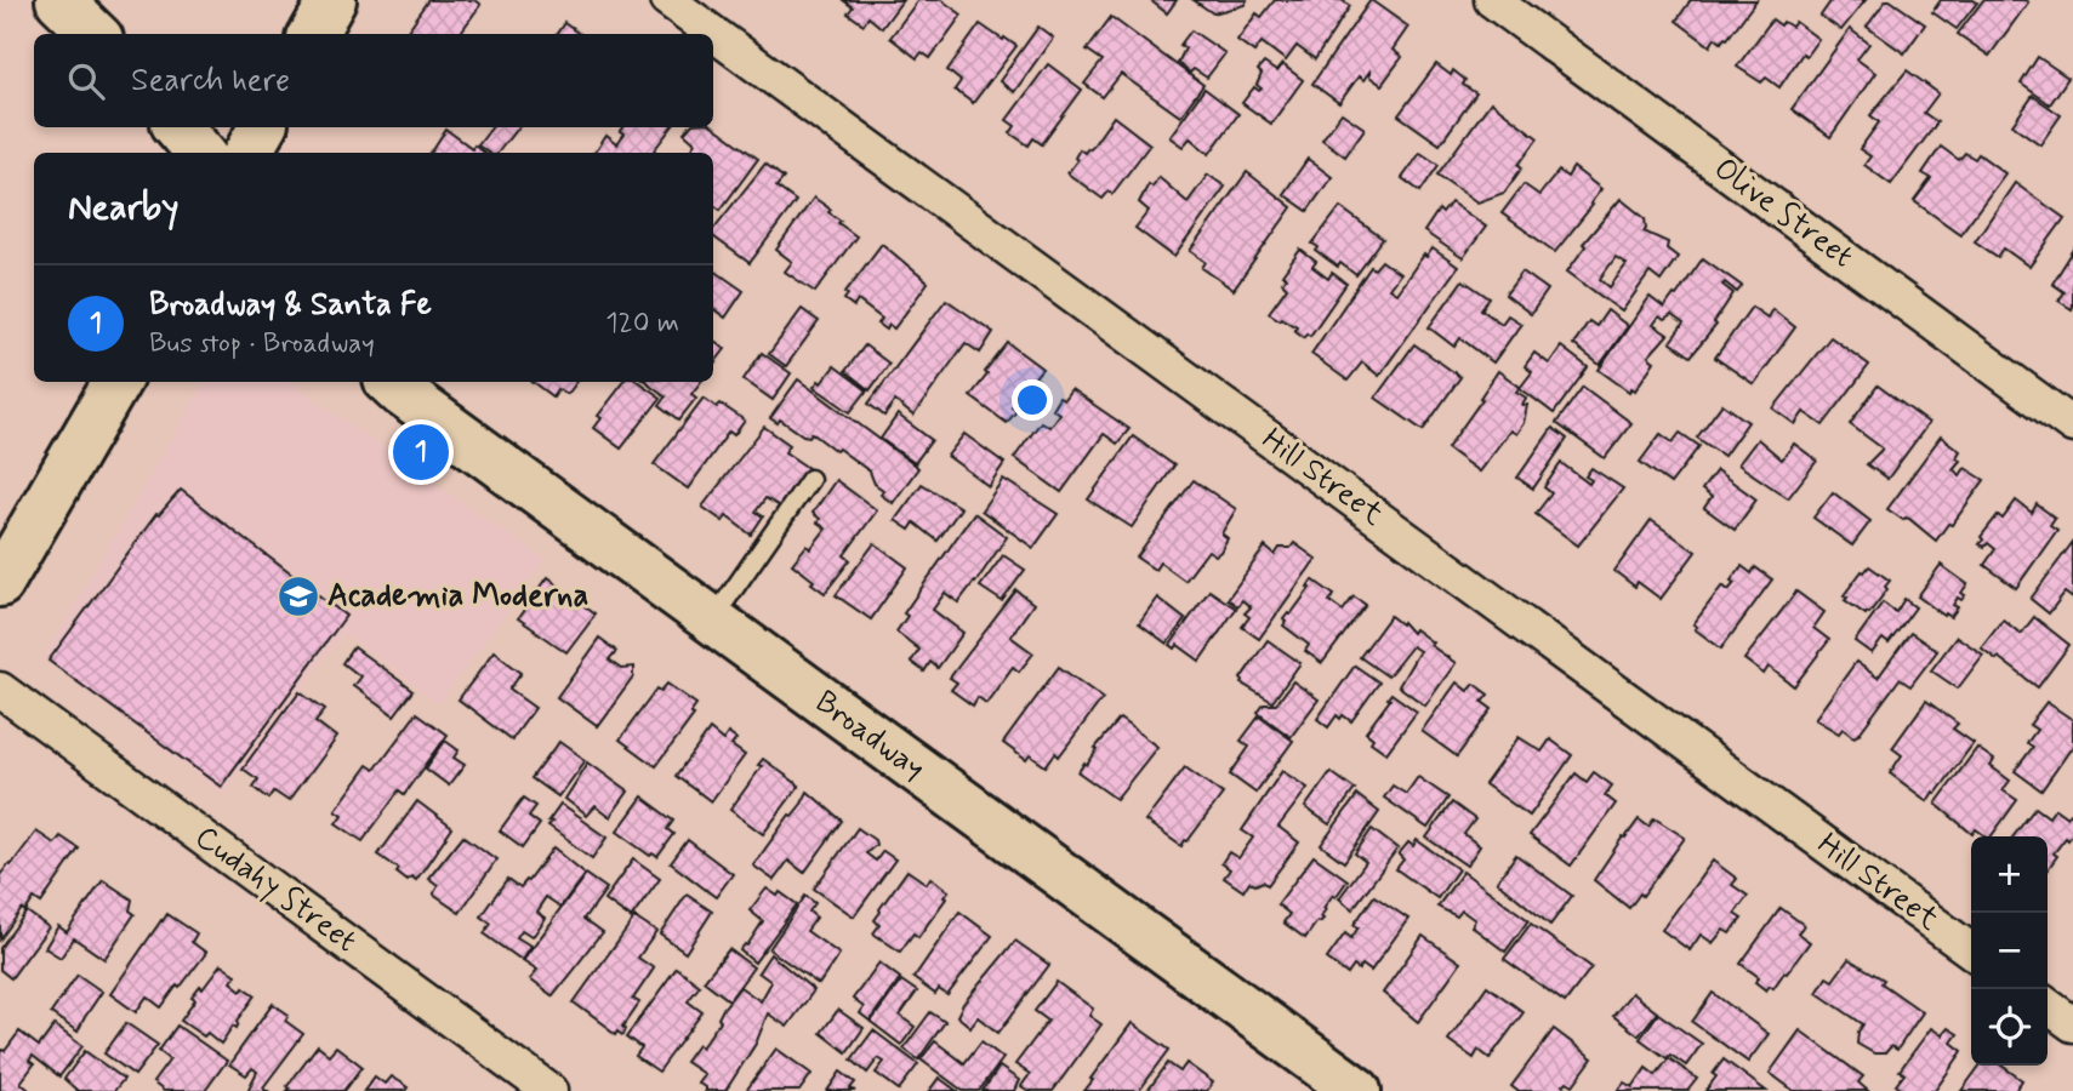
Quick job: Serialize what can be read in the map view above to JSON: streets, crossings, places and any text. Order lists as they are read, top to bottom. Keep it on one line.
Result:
{"streets":{"street":["Olive Street","Hill Street","Broadway","Cudahy Street"]},"places":{"school or university":["Academia Moderna"]},"page":{"search":"Search here","heading":"Nearby","list":[{"mark":"1","name":"Broadway & Santa Fe","note":"Bus stop · Broadway","value":"120 m"}],"pins":"1","map_buttons":["+","−"]}}
